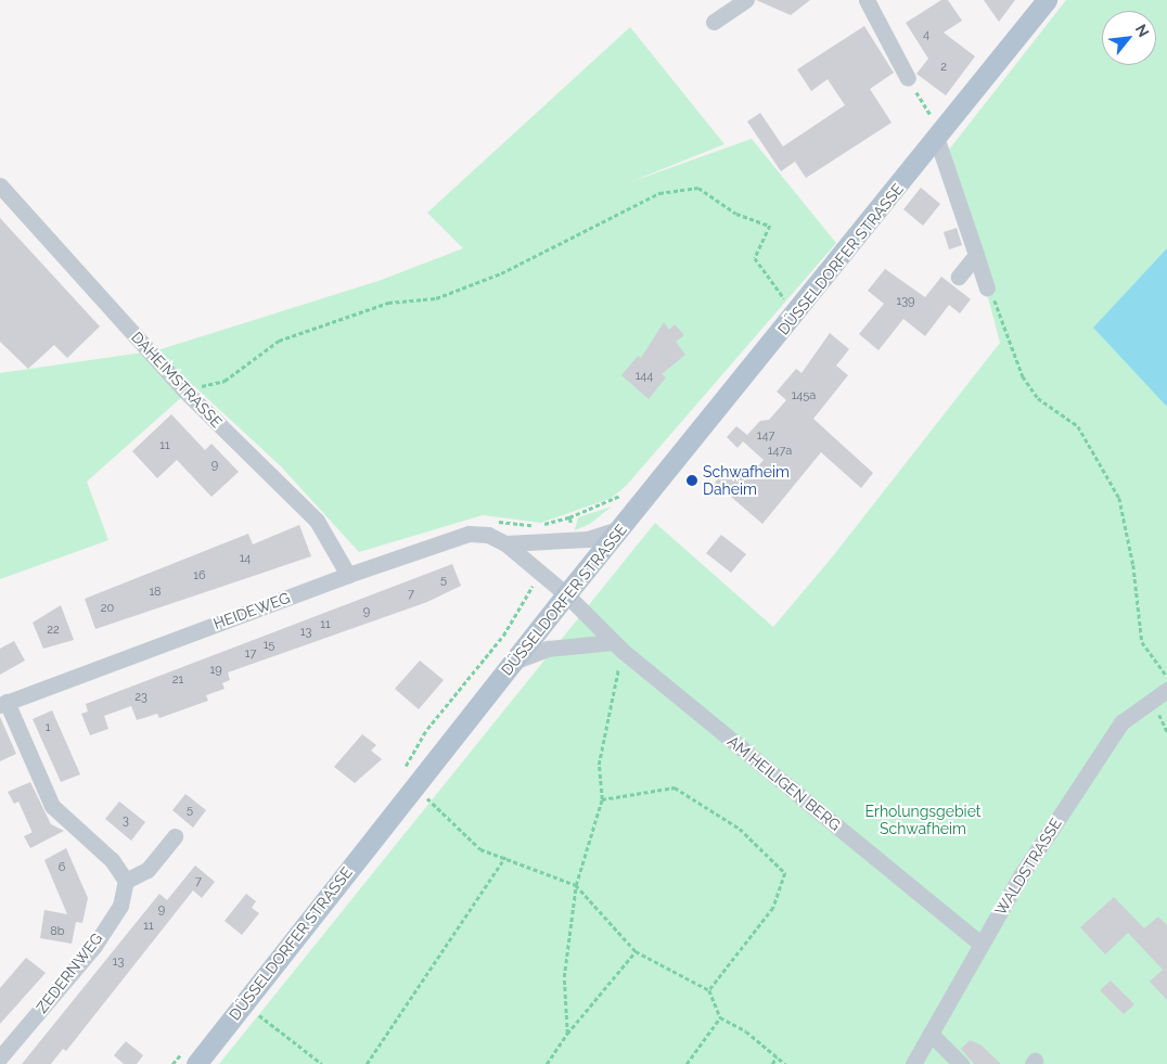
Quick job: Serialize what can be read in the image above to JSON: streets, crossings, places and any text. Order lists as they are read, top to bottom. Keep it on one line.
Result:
{"streets":{"main road":["DÜSSELDORFER STRASSE"],"street":["DAHEIMSTRASSE","HEIDEWEG","AM HEILIGEN BERG","WALDSTRASSE","ZEDERNWEG"]},"crossings":[["DÜSSELDORFER STRASSE","HEIDEWEG"],["DÜSSELDORFER STRASSE","AM HEILIGEN BERG"],["DAHEIMSTRASSE","HEIDEWEG"],["HEIDEWEG","AM HEILIGEN BERG"],["AM HEILIGEN BERG","WALDSTRASSE"]],"parks":["Erholungsgebiet Schwafheim"],"places":["Schwafheim Daheim"],"house_numbers":["4","2","139","144","145a","147","11","147a","9","14","16","5","18","7","20","9","11","22","13","15","17","19","21","23","1","5","3","6","7","9","11","8b","13"],"north":"top right"}
